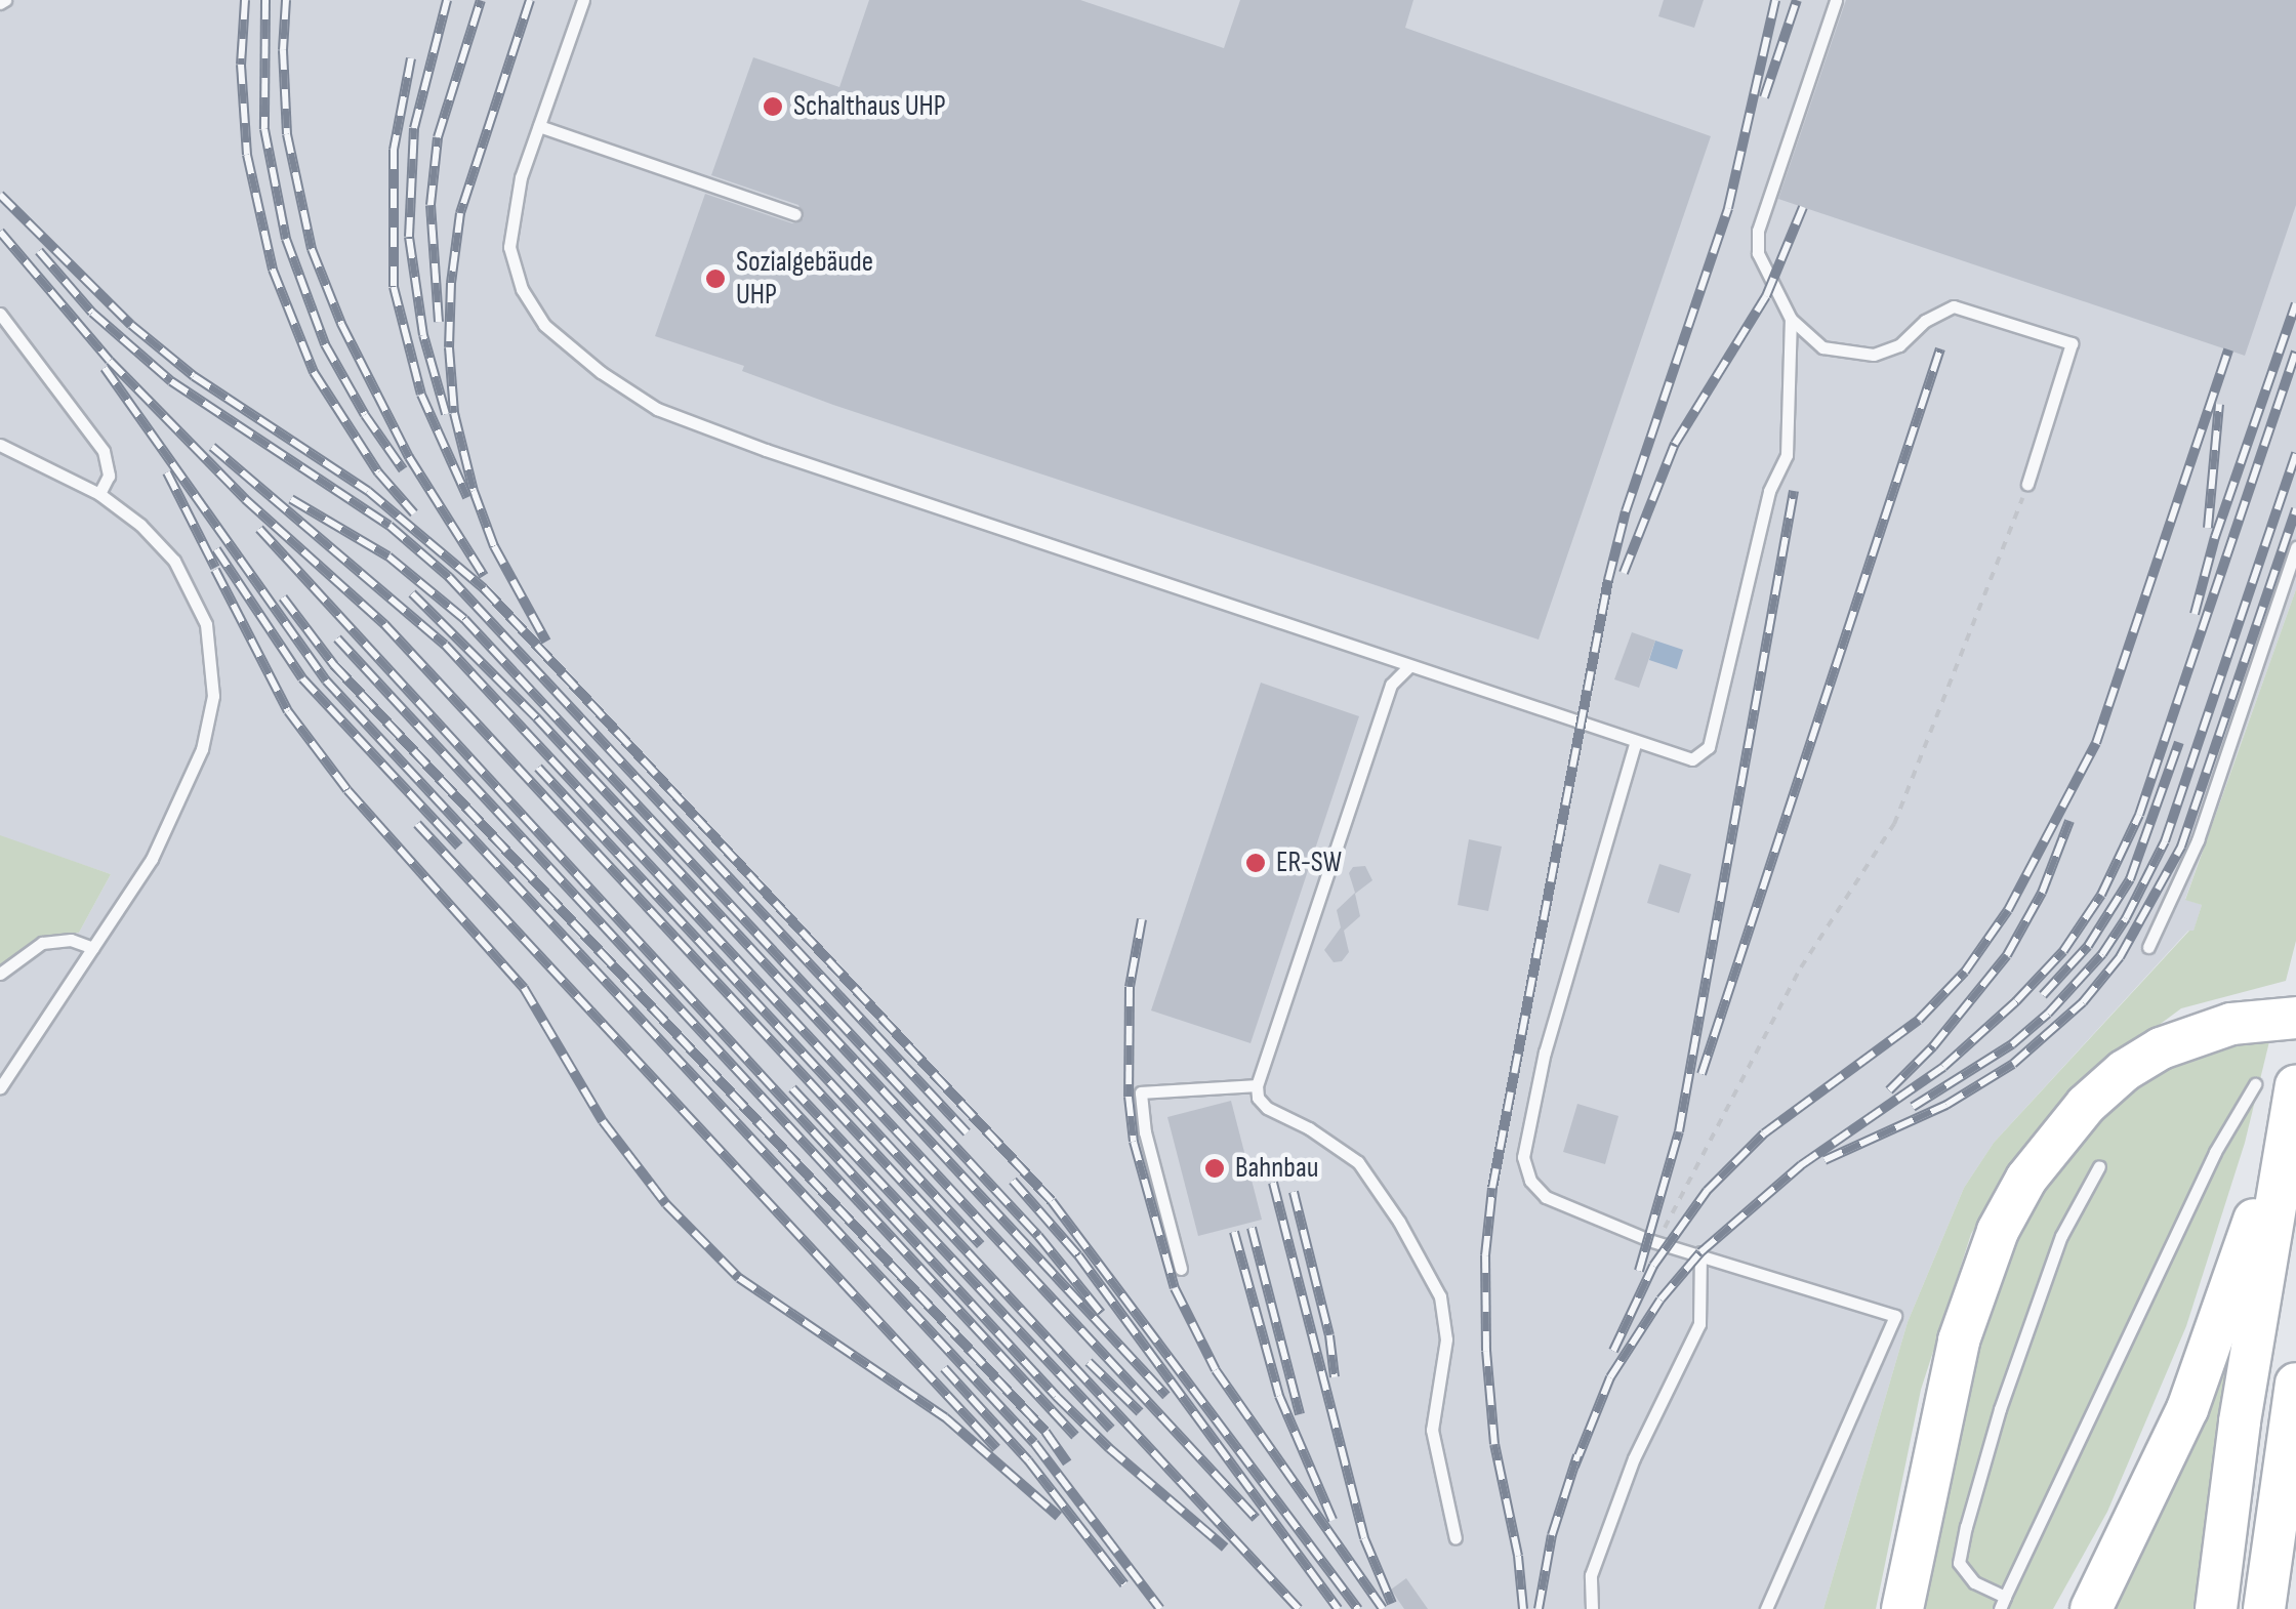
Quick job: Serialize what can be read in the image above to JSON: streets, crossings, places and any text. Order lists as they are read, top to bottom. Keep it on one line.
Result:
{"places":["Schalthaus UHP","Sozialgebäude UHP","ER-SW","Bahnbau"]}
